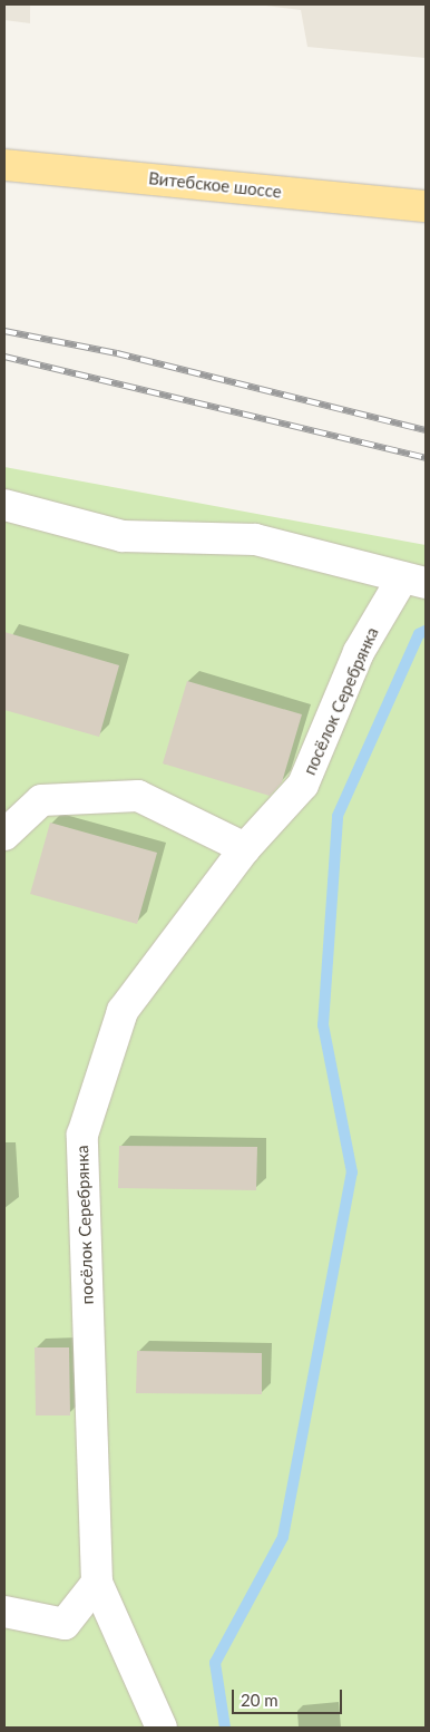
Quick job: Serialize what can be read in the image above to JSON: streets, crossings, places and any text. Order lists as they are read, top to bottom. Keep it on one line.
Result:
{"streets":{"main road":["Витебское шоссе"],"lane":["посёлок Серебрянка"]},"scale_bar":"20 m"}
